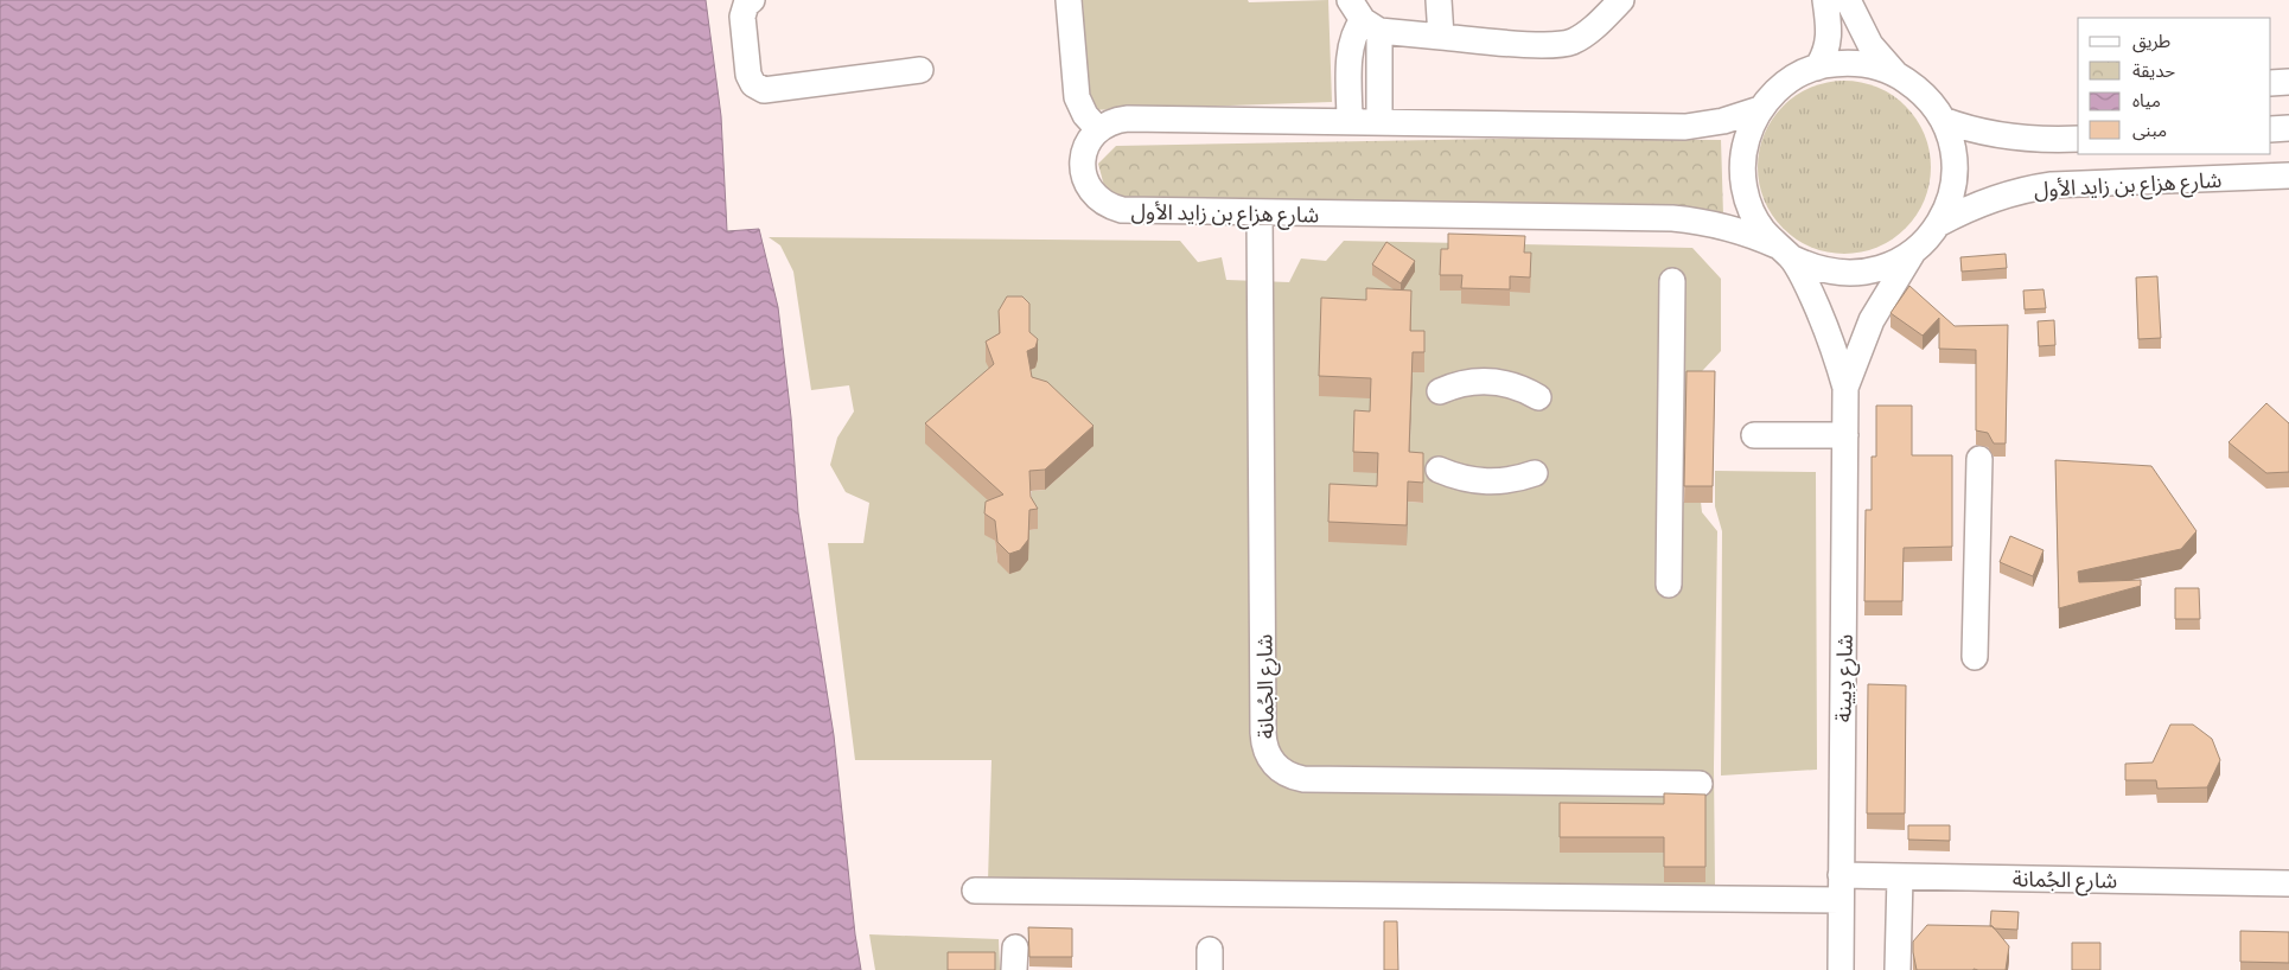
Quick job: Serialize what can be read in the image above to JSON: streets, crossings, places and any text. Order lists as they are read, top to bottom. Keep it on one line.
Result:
{"streets":{"street":["شارع هزاع بن زايد الأول","شارع دِيينة","شارع الجُمانة"]},"crossings":[["شارع هزاع بن زايد الأول","شارع دِيينة"],["شارع هزاع بن زايد الأول","شارع الجُمانة"],["شارع دِيينة","شارع الجُمانة"]],"legend":["طريق","حديقة","مياه","مبنى"]}
